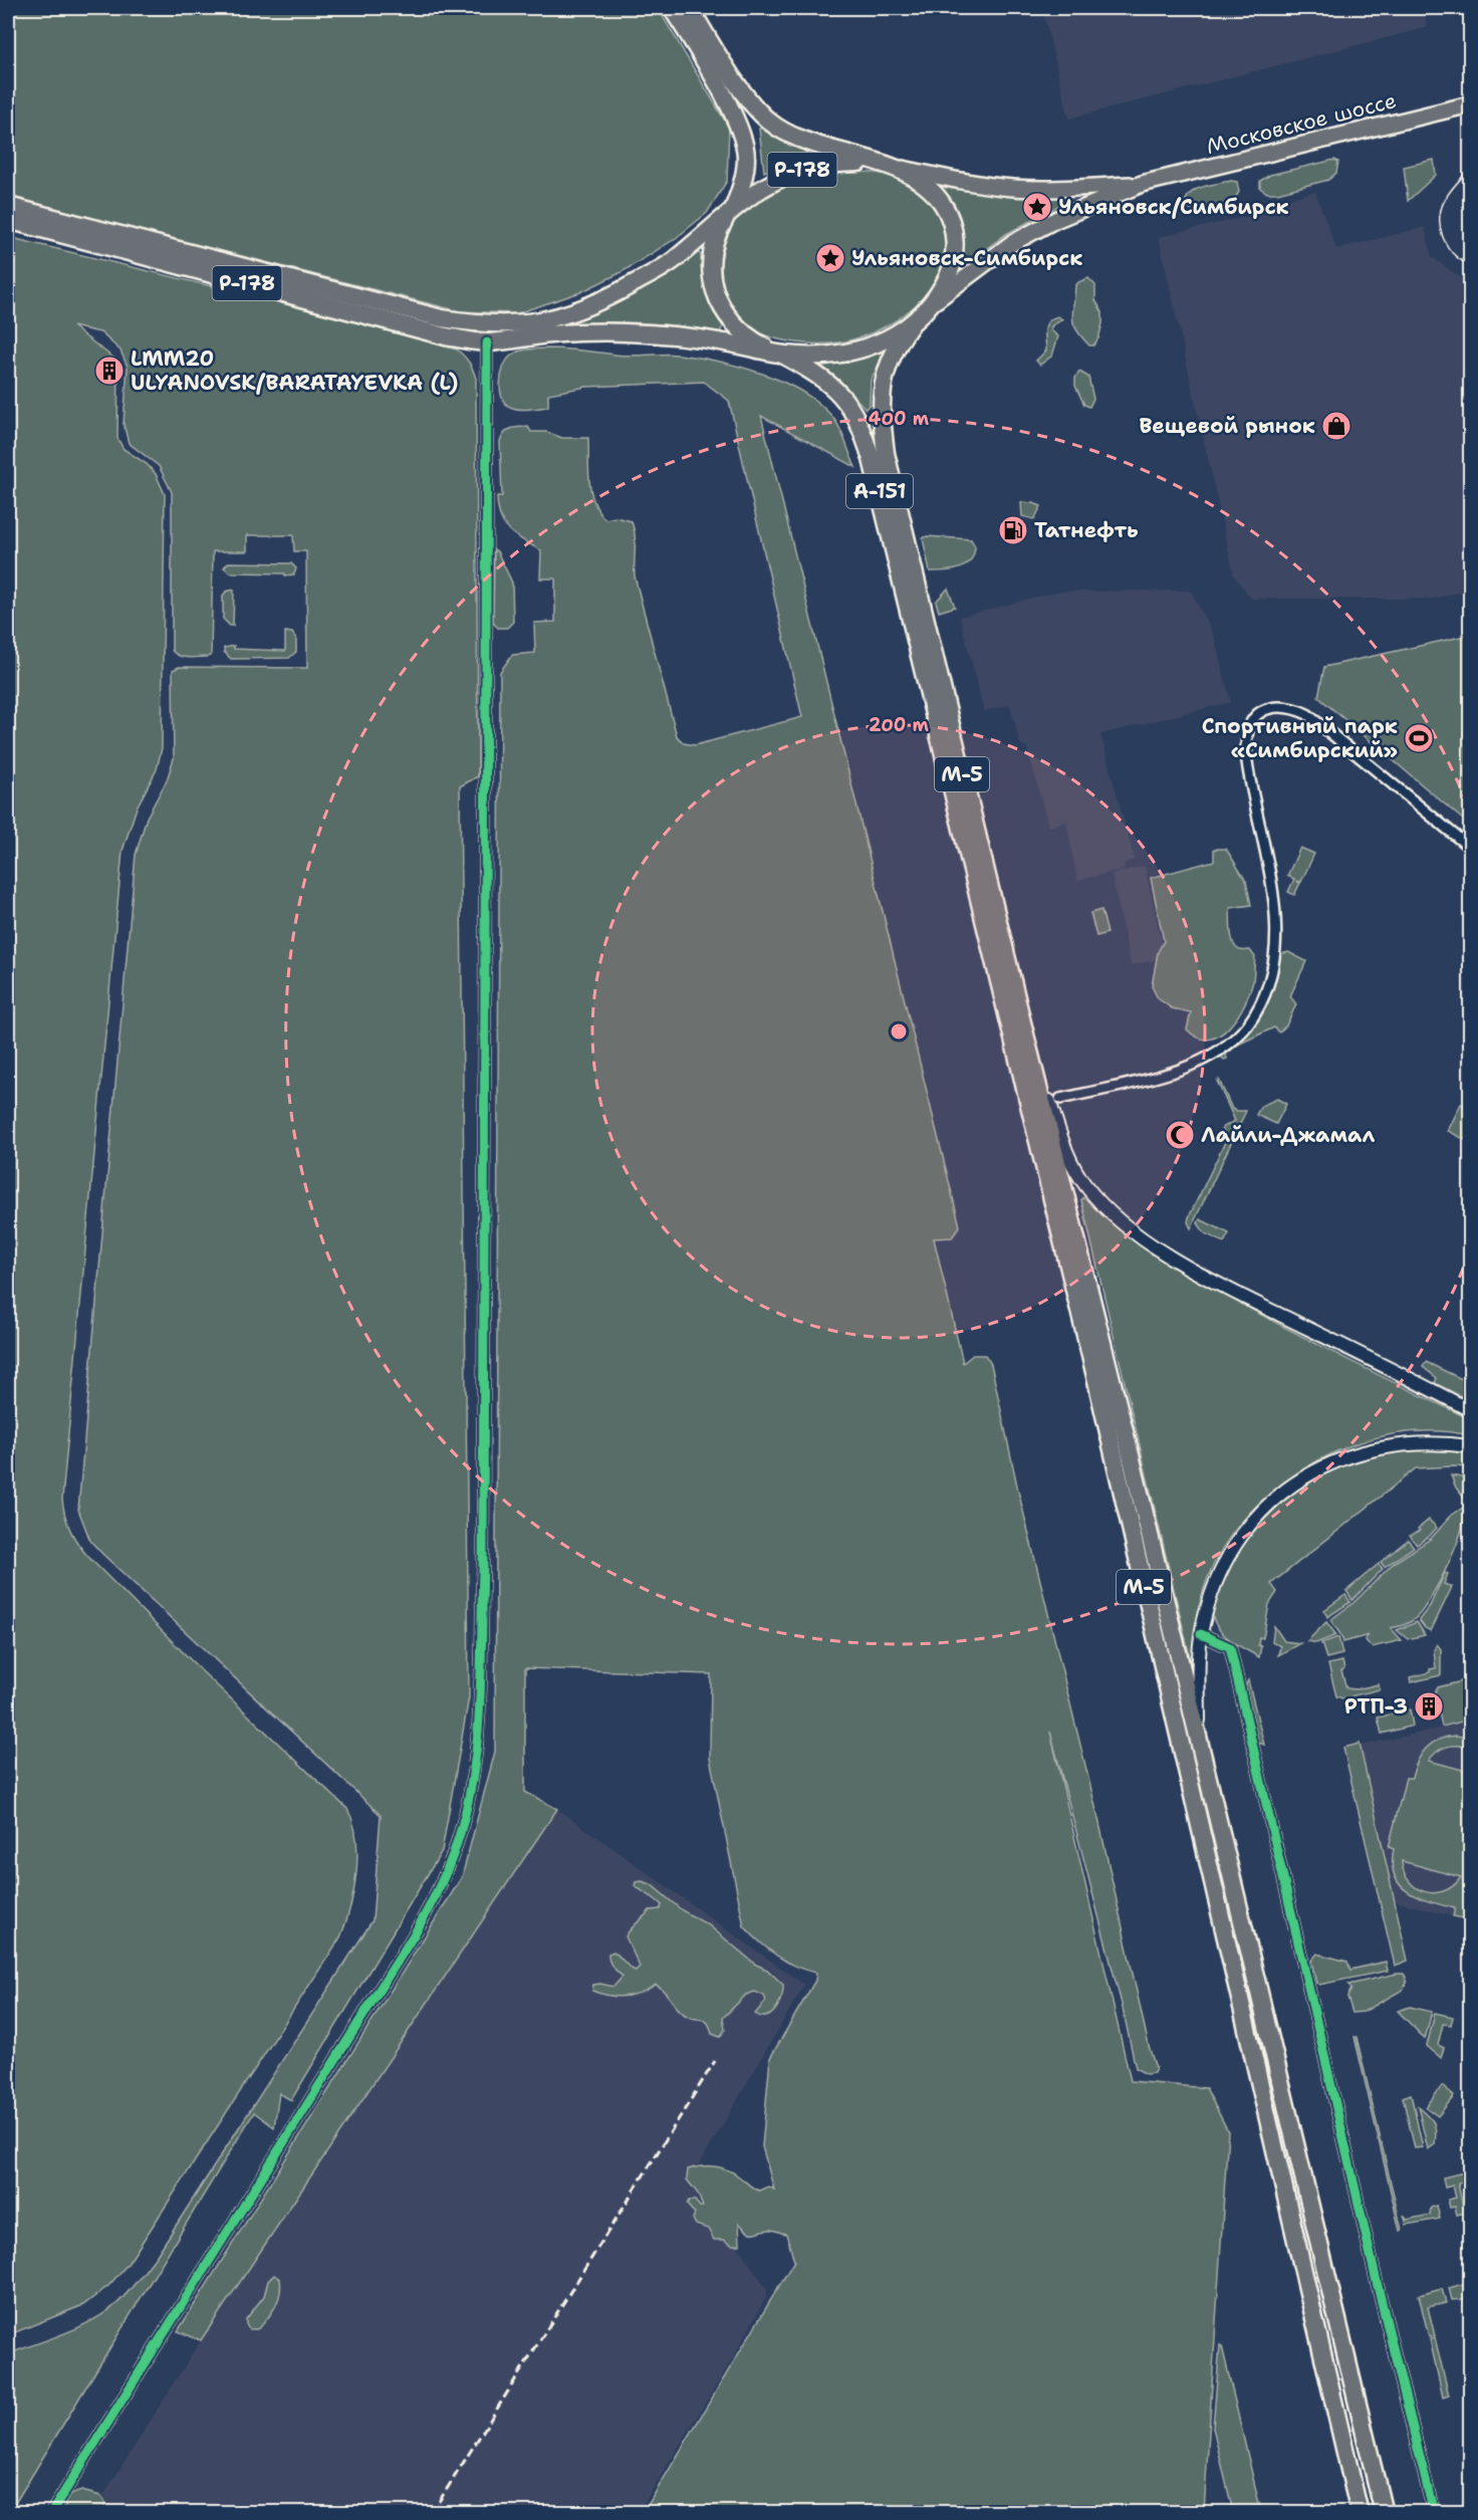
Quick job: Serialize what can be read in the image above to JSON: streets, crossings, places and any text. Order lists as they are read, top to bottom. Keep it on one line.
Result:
{"streets":{"highway":["Р-178","А-151","М-5"],"main road":["Московское шоссе"]},"crossings":[["Р-178","А-151"],["А-151","М-5"]],"places":{"place":["Ульяновск/Симбирск","Ульяновск-Симбирск"],"building":["LMM20 ULYANOVSK/BARATAYEVKA (L)","РТП-3"],"shop":["Вещевой рынок"],"fuel station":["Татнефть"],"sports":["Спортивный парк «Симбирский»"],"mosque":["Лайли-Джамал"]},"rings":["400 m","200 m"]}
